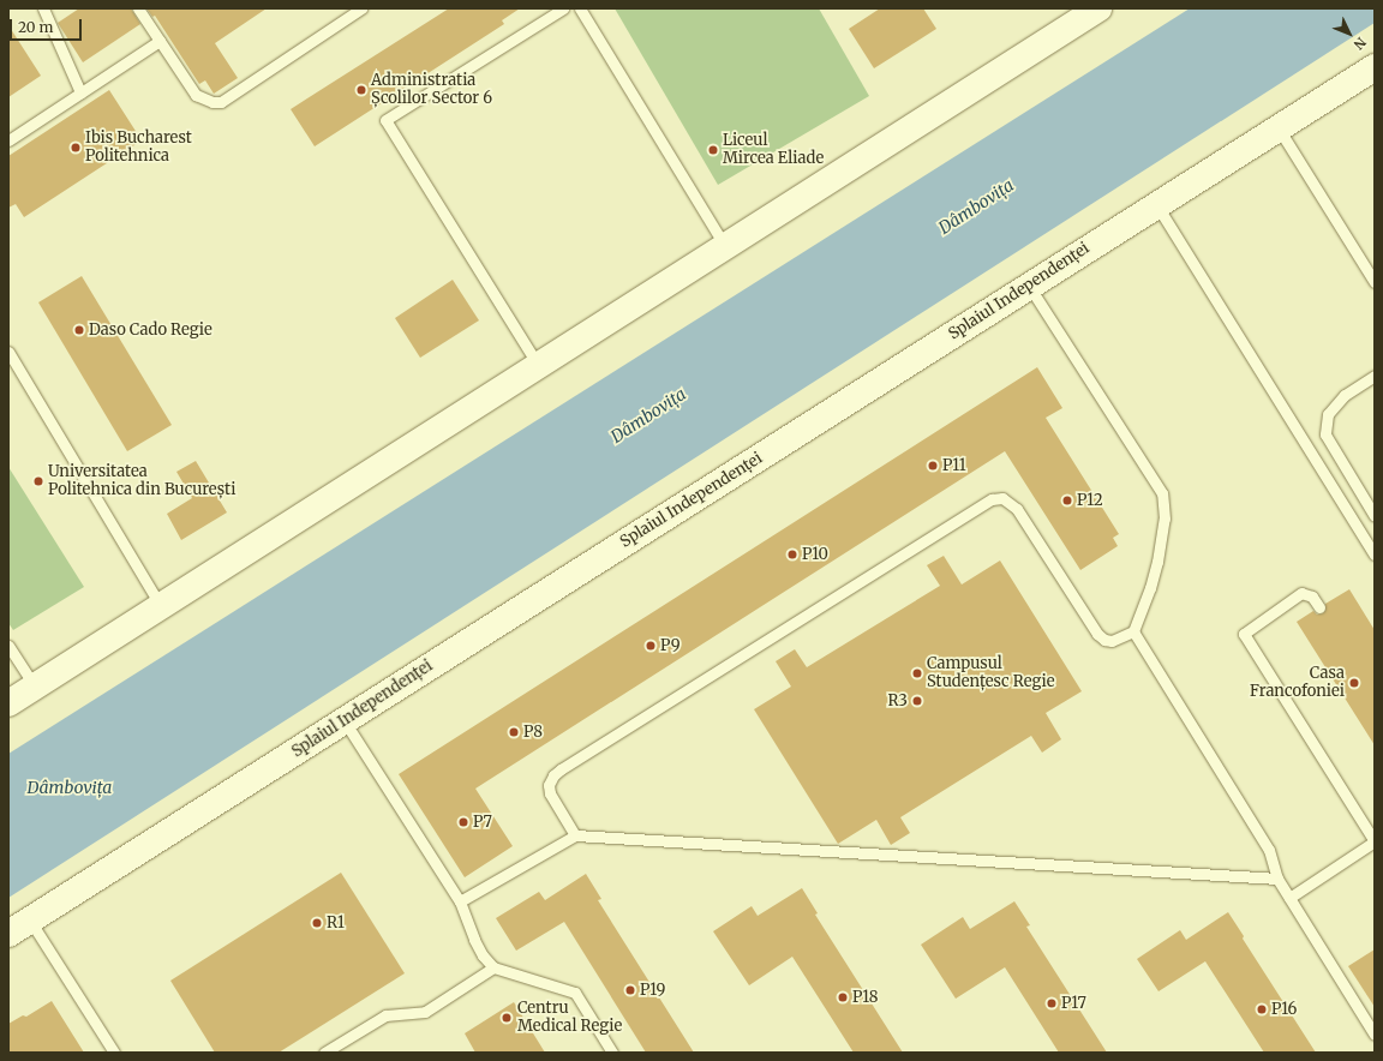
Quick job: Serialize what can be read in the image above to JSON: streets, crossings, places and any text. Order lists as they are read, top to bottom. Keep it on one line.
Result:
{"streets":{"main road":["Splaiul Independenței"]},"water":["Dâmbovița"],"places":["Administratia Școlilor Sector 6","Ibis Bucharest Politehnica","Liceul Mircea Eliade","Daso Cado Regie","P11","Universitatea Politehnica din București","P12","P10","P9","Campusul Studențesc Regie","Casa Francofoniei","R3","P8","P7","R1","P19","P18","P17","P16","Centru Medical Regie"],"scale_bar":"20 m","north":"bottom right"}
